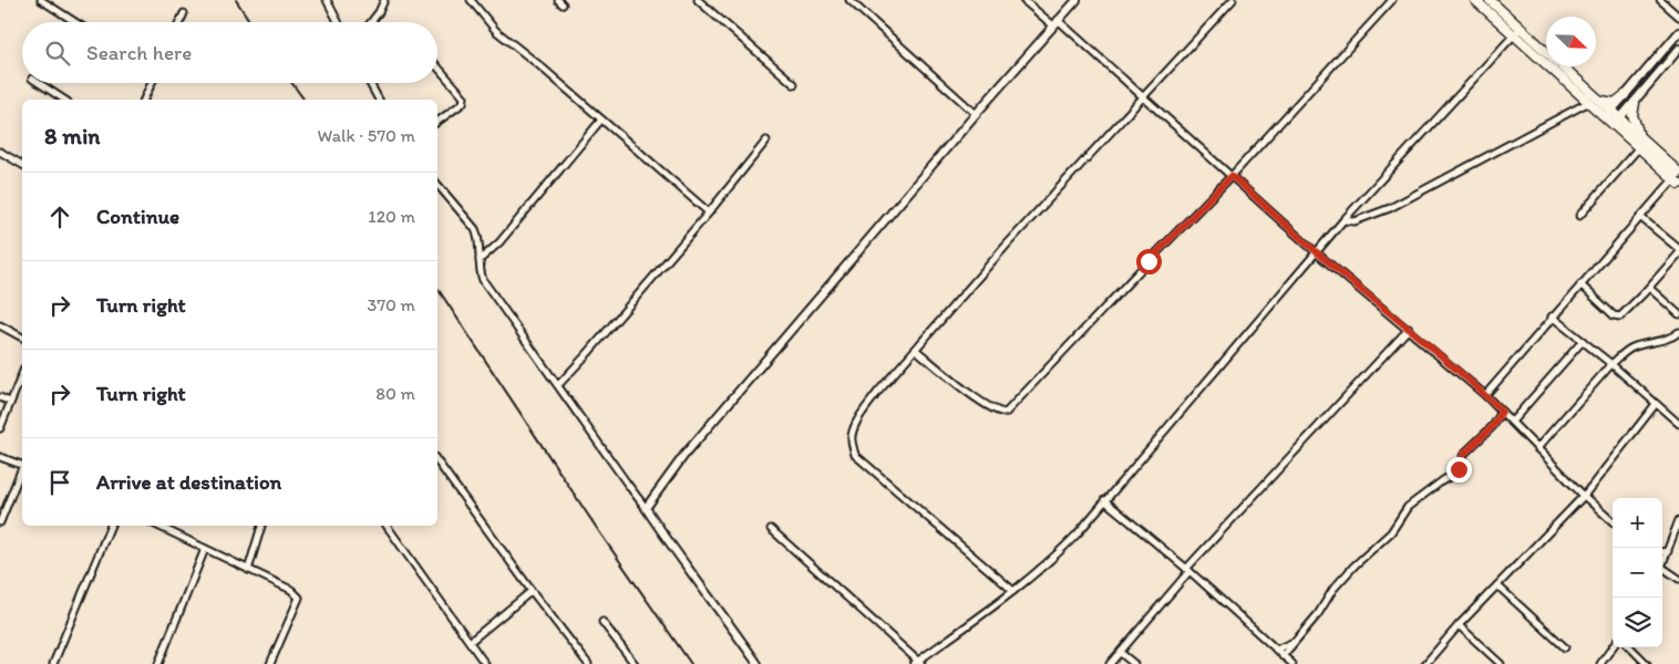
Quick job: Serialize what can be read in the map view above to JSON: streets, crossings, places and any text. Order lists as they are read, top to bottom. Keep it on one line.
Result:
{"north":"bottom right","page":{"search":"Search here","heading":["8 min","Walk · 570 m"],"list":[["Continue","120 m"],["Turn right","370 m"],["Turn right","80 m"],"Arrive at destination"],"map_buttons":["+","−"]}}
